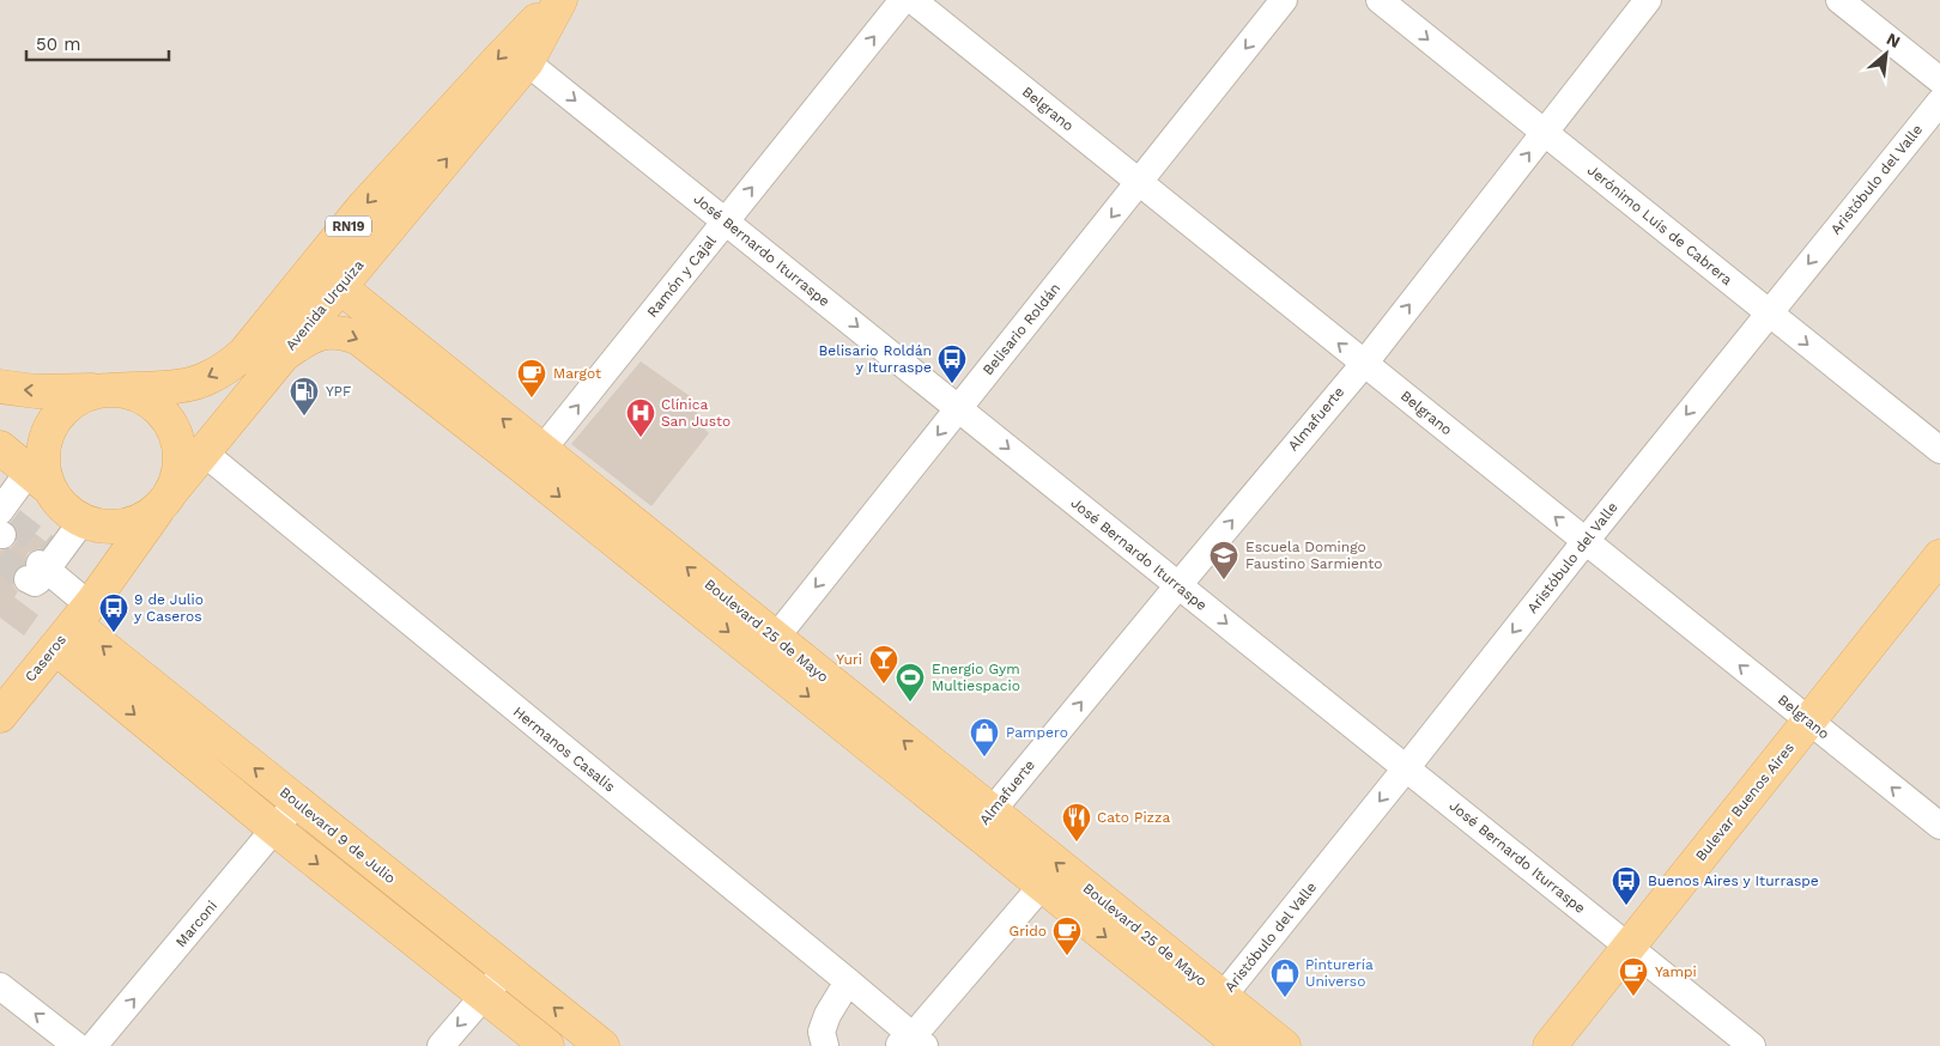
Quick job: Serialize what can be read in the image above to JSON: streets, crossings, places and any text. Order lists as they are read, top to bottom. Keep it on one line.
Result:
{"streets":{"main road":["RN19","Avenida Urquiza","Boulevard 25 de Mayo","Caseros","Bulevar Buenos Aires","Boulevard 9 de Julio"],"street":["Belgrano","Aristóbulo del Valle","Jerónimo Luis de Cabrera","José Bernardo Iturraspe","Ramón y Cajal","Belisario Roldán","Almafuerte","Hermanos Casalis","Marconi"]},"crossings":[["Belgrano","Aristóbulo del Valle"],["Belgrano","Belisario Roldán"],["Belgrano","Almafuerte"],["Belgrano","Bulevar Buenos Aires"],["Aristóbulo del Valle","Jerónimo Luis de Cabrera"],["Aristóbulo del Valle","José Bernardo Iturraspe"],["Aristóbulo del Valle","Boulevard 25 de Mayo"],["Jerónimo Luis de Cabrera","Almafuerte"],["RN19","Avenida Urquiza"],["RN19","Caseros"],["José Bernardo Iturraspe","Ramón y Cajal"],["José Bernardo Iturraspe","Avenida Urquiza"],["José Bernardo Iturraspe","Belisario Roldán"],["José Bernardo Iturraspe","Almafuerte"],["José Bernardo Iturraspe","Bulevar Buenos Aires"],["Ramón y Cajal","Boulevard 25 de Mayo"],["Avenida Urquiza","Boulevard 25 de Mayo"],["Avenida Urquiza","Caseros"],["Avenida Urquiza","Hermanos Casalis"],["Belisario Roldán","Boulevard 25 de Mayo"],["Almafuerte","Boulevard 25 de Mayo"],["Caseros","Boulevard 9 de Julio"],["Boulevard 9 de Julio","Marconi"]],"one_way":["Belgrano","Aristóbulo del Valle","Jerónimo Luis de Cabrera","José Bernardo Iturraspe","Ramón y Cajal","Belisario Roldán","Almafuerte","Marconi"],"places":{"bus stop":["Belisario Roldán y Iturraspe","9 de Julio y Caseros","Buenos Aires y Iturraspe"],"cafe":["Margot","Grido","Yampi"],"fuel station":["YPF"],"hospital":["Clínica San Justo"],"school or university":["Escuela Domingo Faustino Sarmiento"],"bar":["Yuri"],"sports":["Energio Gym Multiespacio"],"shop":["Pampero","Pinturería Universo"],"restaurant":["Cato Pizza"]},"scale_bar":"50 m","north":"top right"}
